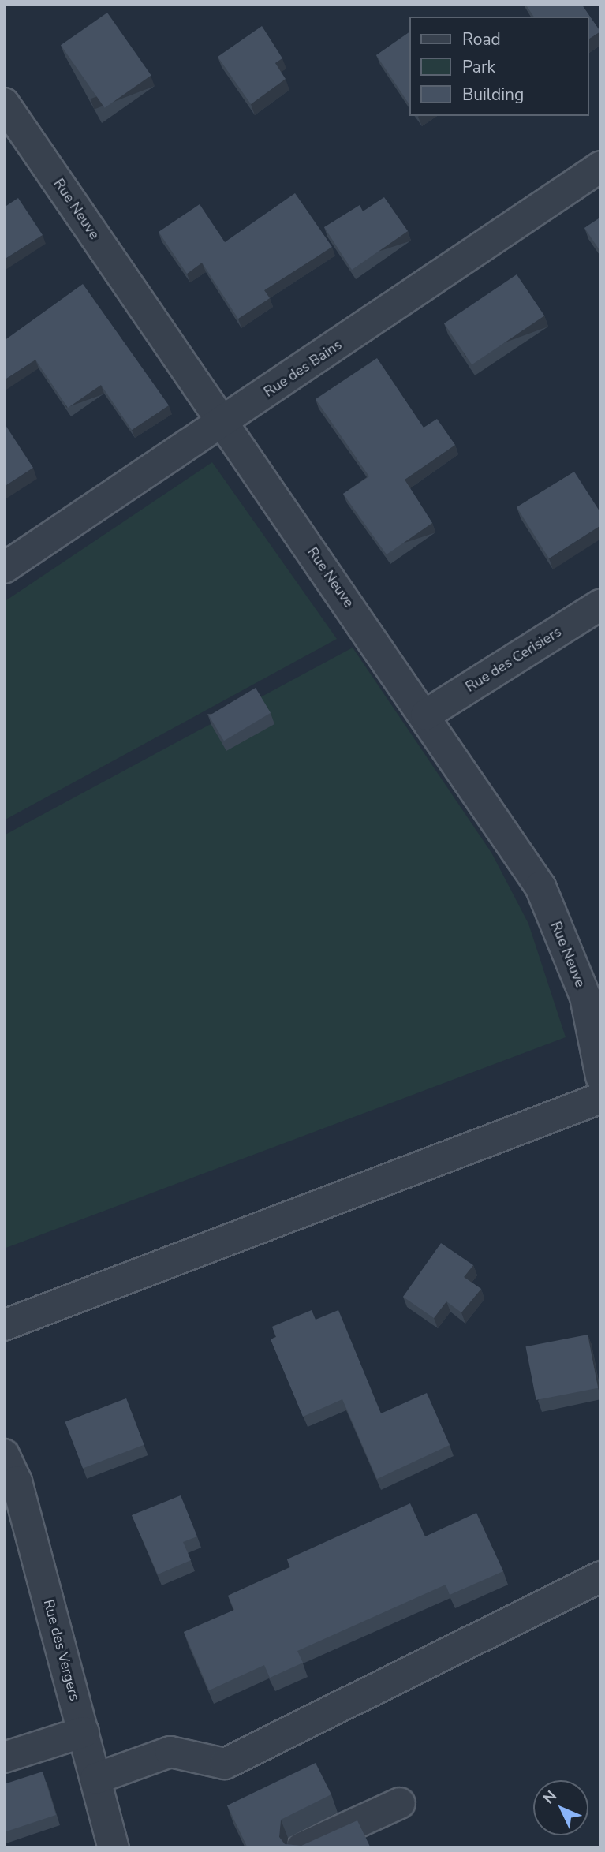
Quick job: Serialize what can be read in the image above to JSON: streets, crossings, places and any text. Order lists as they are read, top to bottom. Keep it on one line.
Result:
{"streets":{"street":["Rue Neuve","Rue des Bains","Rue des Cerisiers","Rue des Vergers"]},"crossings":[["Rue Neuve","Rue des Bains"],["Rue Neuve","Rue des Cerisiers"]],"legend":["Road","Park","Building"],"north":"top left"}
